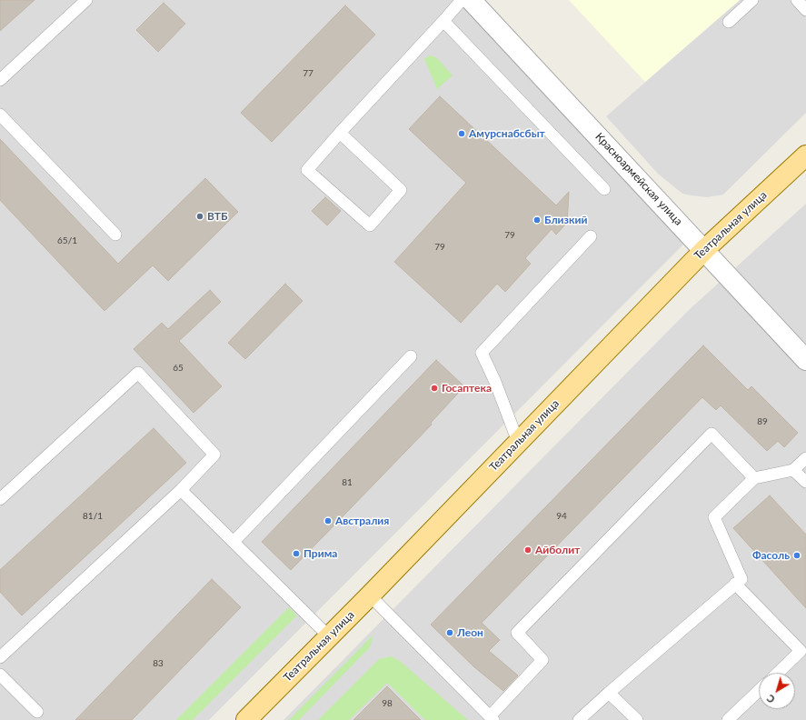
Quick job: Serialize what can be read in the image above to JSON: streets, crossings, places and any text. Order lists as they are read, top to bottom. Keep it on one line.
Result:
{"streets":{"main road":["Театральная улица"],"street":["Красноармейская улица"]},"crossings":[["Красноармейская улица","Театральная улица"]],"places":["Амурснабсбыт","ВТБ","Близкий","Госаптека","Австралия","Айболит","Прима","Фасоль","Леон"],"house_numbers":["77","79","65/1","79","65","89","81","81/1","94","83","98"],"north":"bottom left"}
